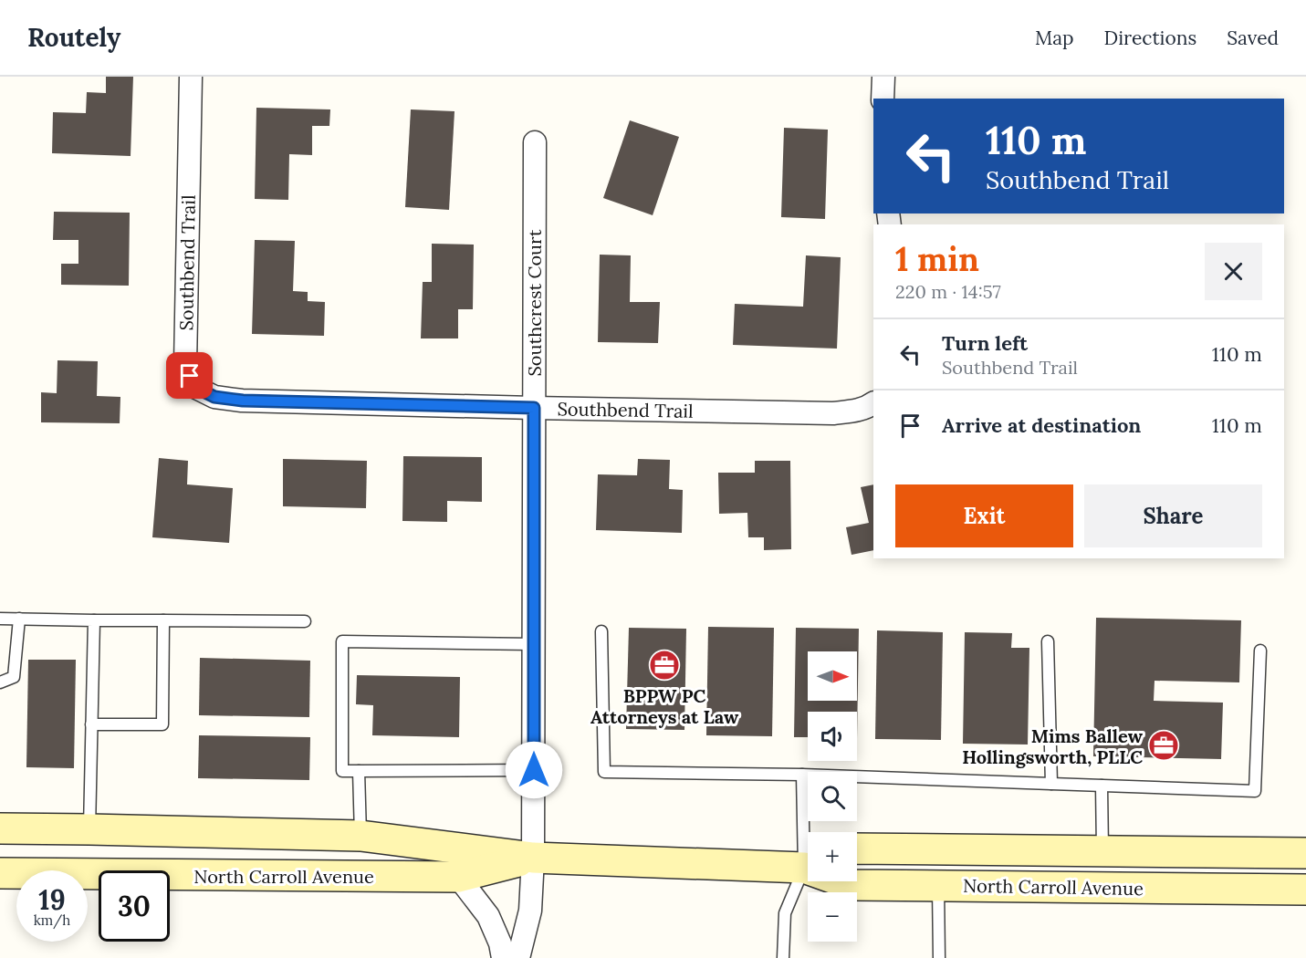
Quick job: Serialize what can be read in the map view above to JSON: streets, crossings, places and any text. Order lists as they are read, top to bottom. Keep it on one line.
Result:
{"streets":{"main road":["North Carroll Avenue"],"street":["Southbend Trail","Southcrest Court"]},"crossings":[["Southbend Trail","Southcrest Court"],["Southcrest Court","North Carroll Avenue"]],"places":{"office":["BPPW PC Attorneys at Law","Mims Ballew Hollingsworth, PLLC"]},"north":"right","page":{"header":"Routely","nav":["Map","Directions","Saved"],"turn":["110 m","Southbend Trail"],"heading":["1 min","220 m · 14:57"],"list":[{"name":"Turn left","note":"Southbend Trail","value":"110 m"},{"name":"Arrive at destination","value":"110 m"}],"buttons":["Exit","Share"],"map_buttons":["+","−"],"speed":"19 km/h","limit":"30"}}
